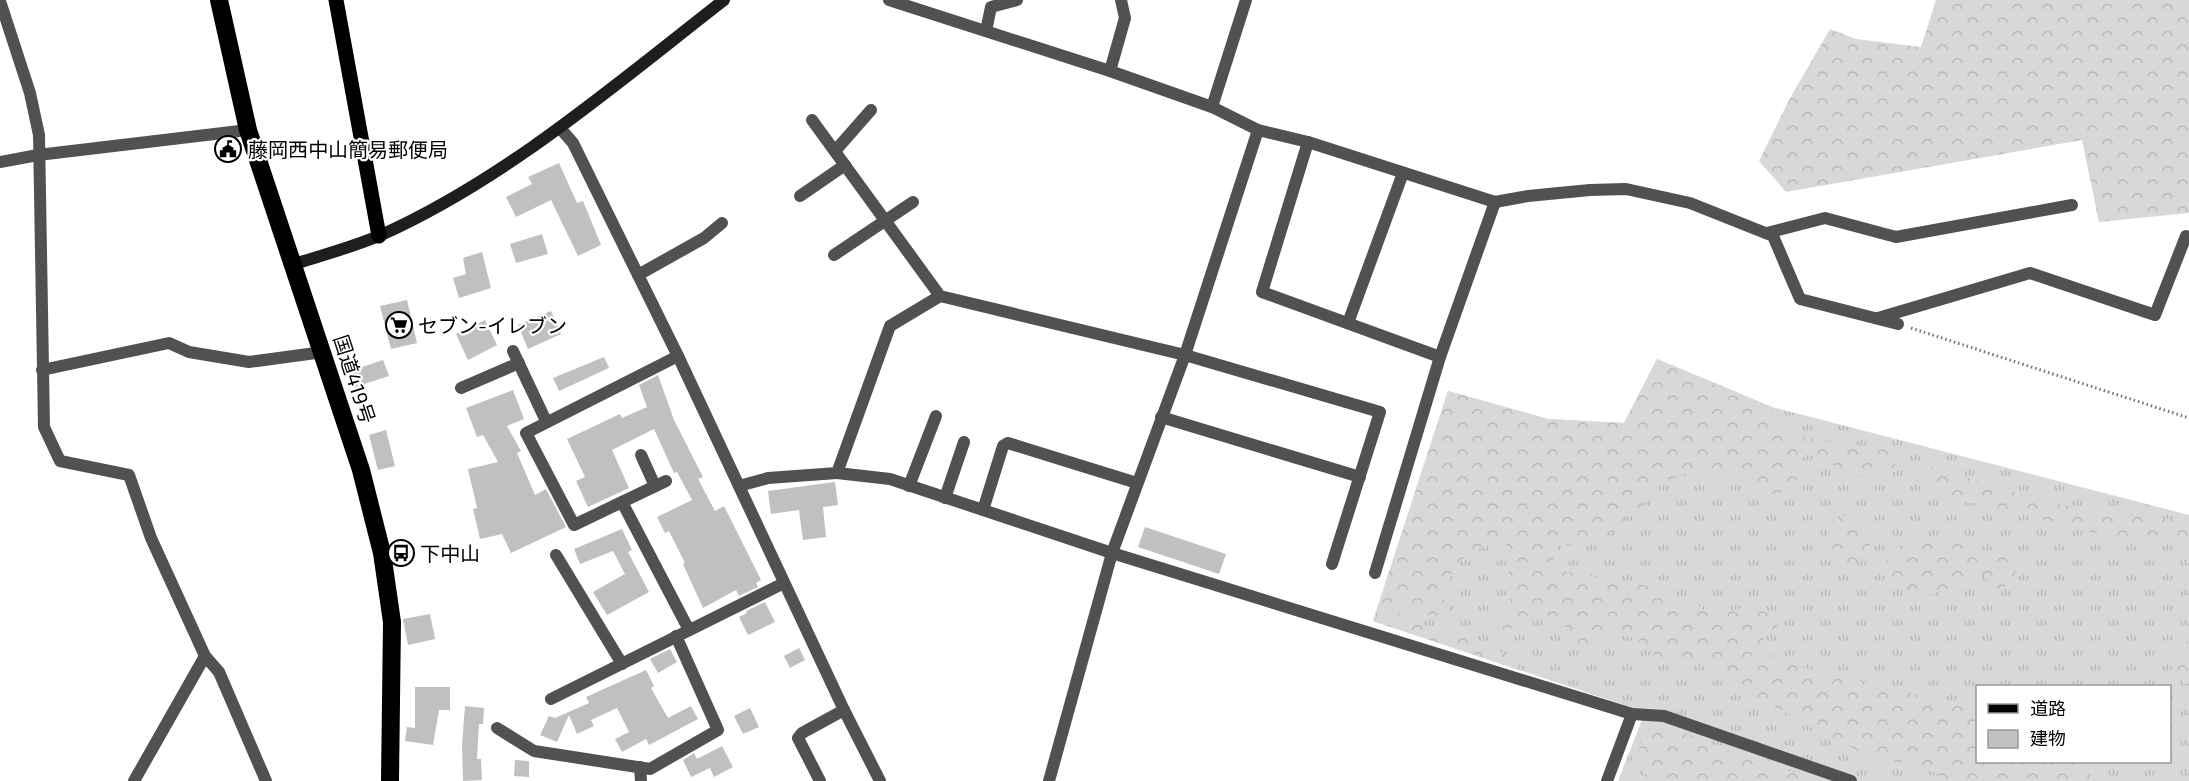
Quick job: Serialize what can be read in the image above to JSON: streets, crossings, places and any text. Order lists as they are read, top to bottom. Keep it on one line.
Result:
{"streets":{"highway":["国道419号"]},"places":{"public building":["藤岡西中山簡易郵便局"],"supermarket":["セブン-イレブン"],"bus stop":["下中山"]},"legend":["道路","建物"]}
